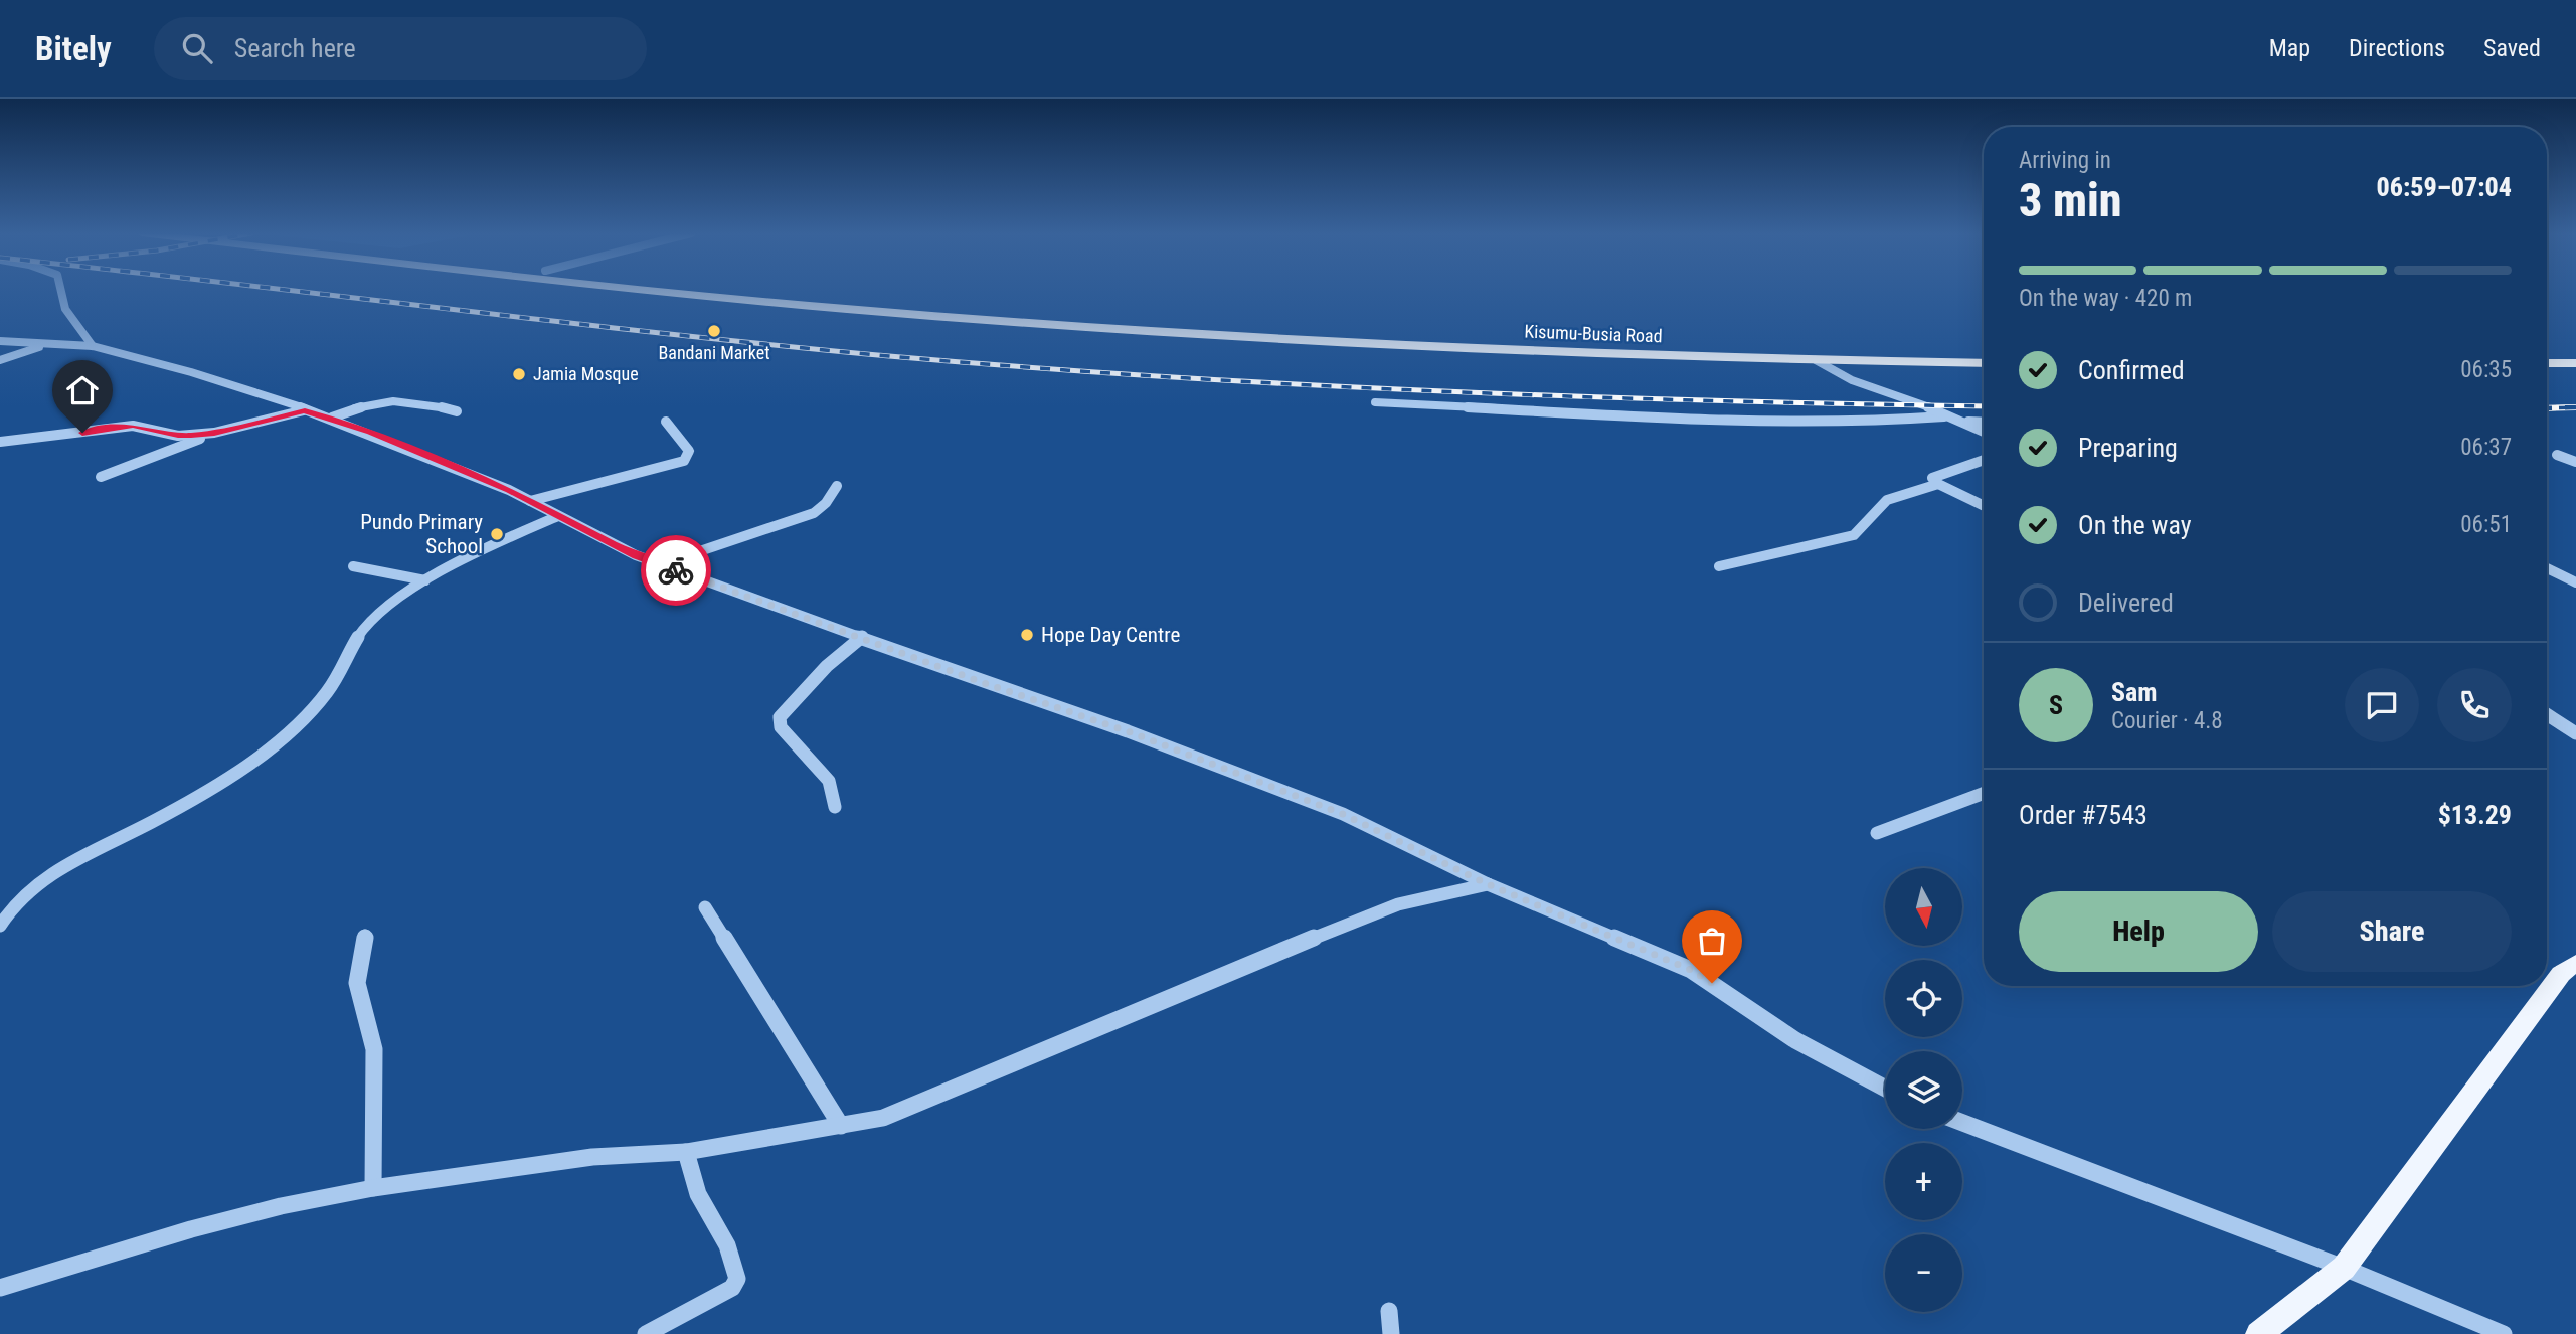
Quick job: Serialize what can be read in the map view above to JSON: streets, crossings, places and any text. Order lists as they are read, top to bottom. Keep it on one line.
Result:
{"streets":{"highway":["Kisumu-Busia Road"]},"places":["Bandani Market","Jamia Mosque","Pundo Primary School","Hope Day Centre"],"north":"bottom","page":{"header":"Bitely","search":"Search here","nav":["Map","Directions","Saved"],"heading":["3 min","Arriving in","06:59–07:04"],"panel":["Sam","Courier · 4.8","Order #7543","$13.29"],"bar":"On the way · 420 m","list":[["Confirmed","06:35"],["Preparing","06:37"],["On the way","06:51"],"Delivered"],"round":"S","map_buttons":["+","−"],"buttons":["Help","Share"]}}
